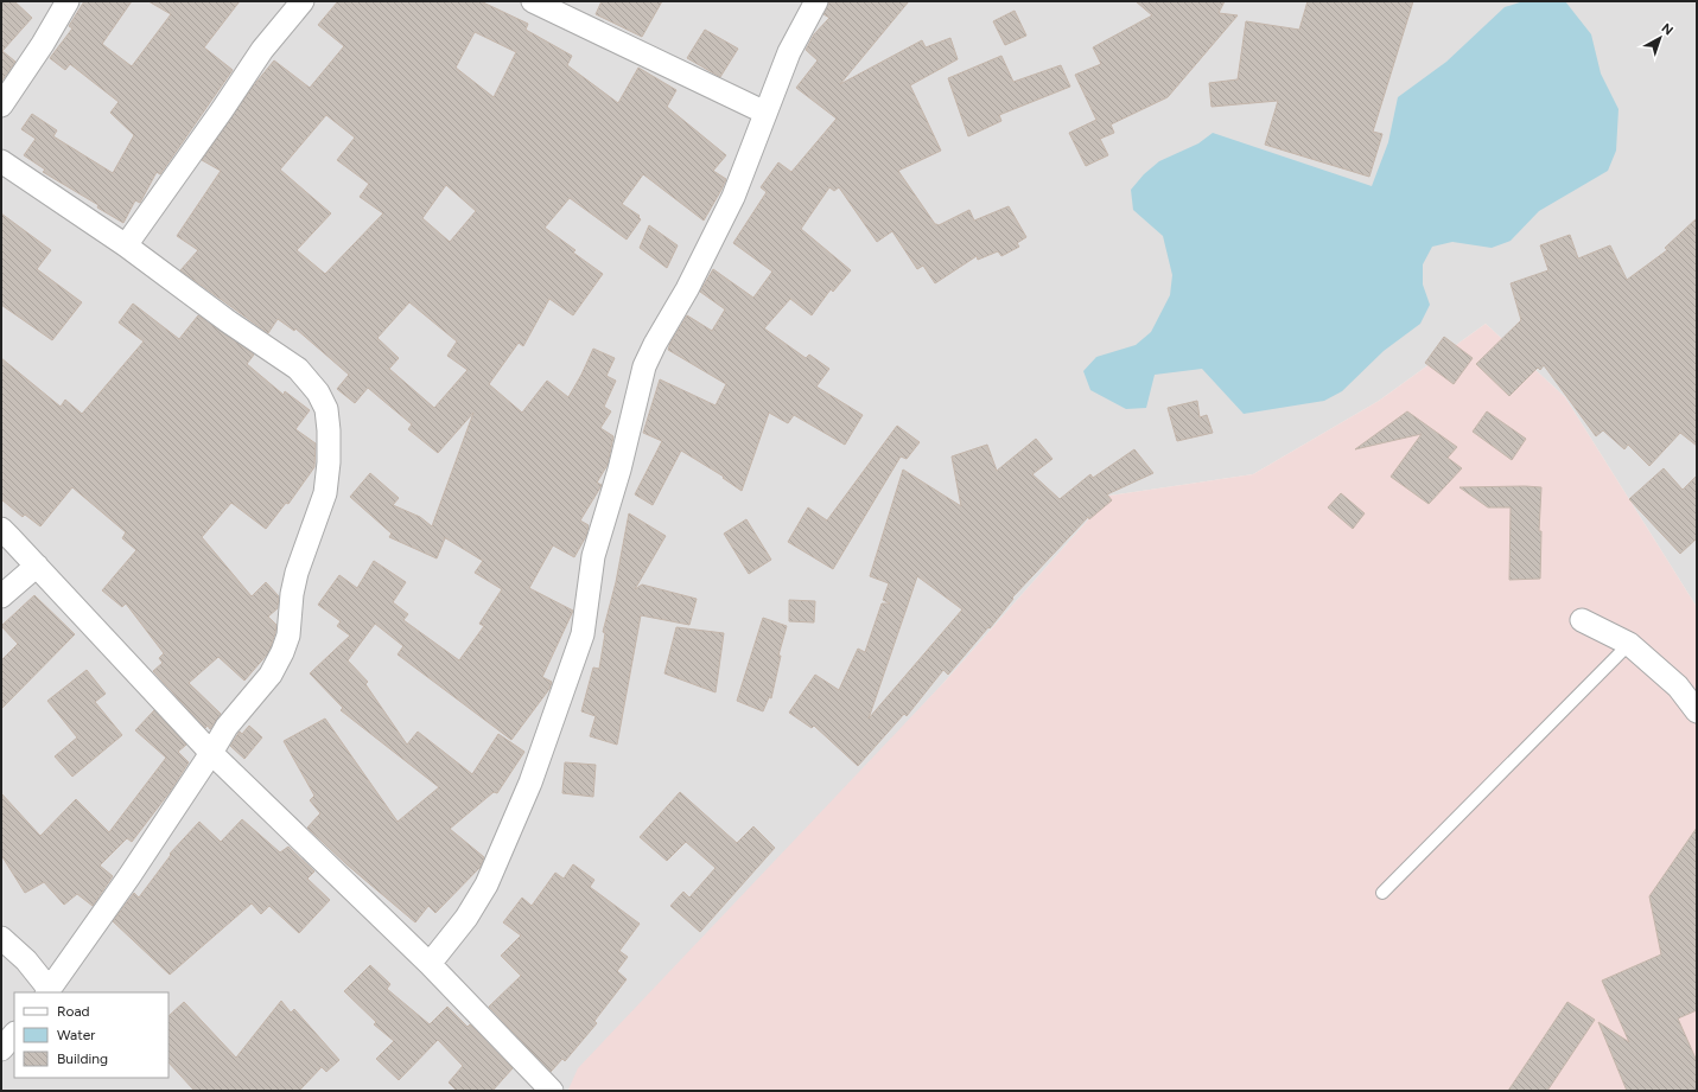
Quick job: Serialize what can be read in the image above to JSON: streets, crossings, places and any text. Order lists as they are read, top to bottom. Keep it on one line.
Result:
{"legend":["Road","Water","Building"],"north":"top right"}
